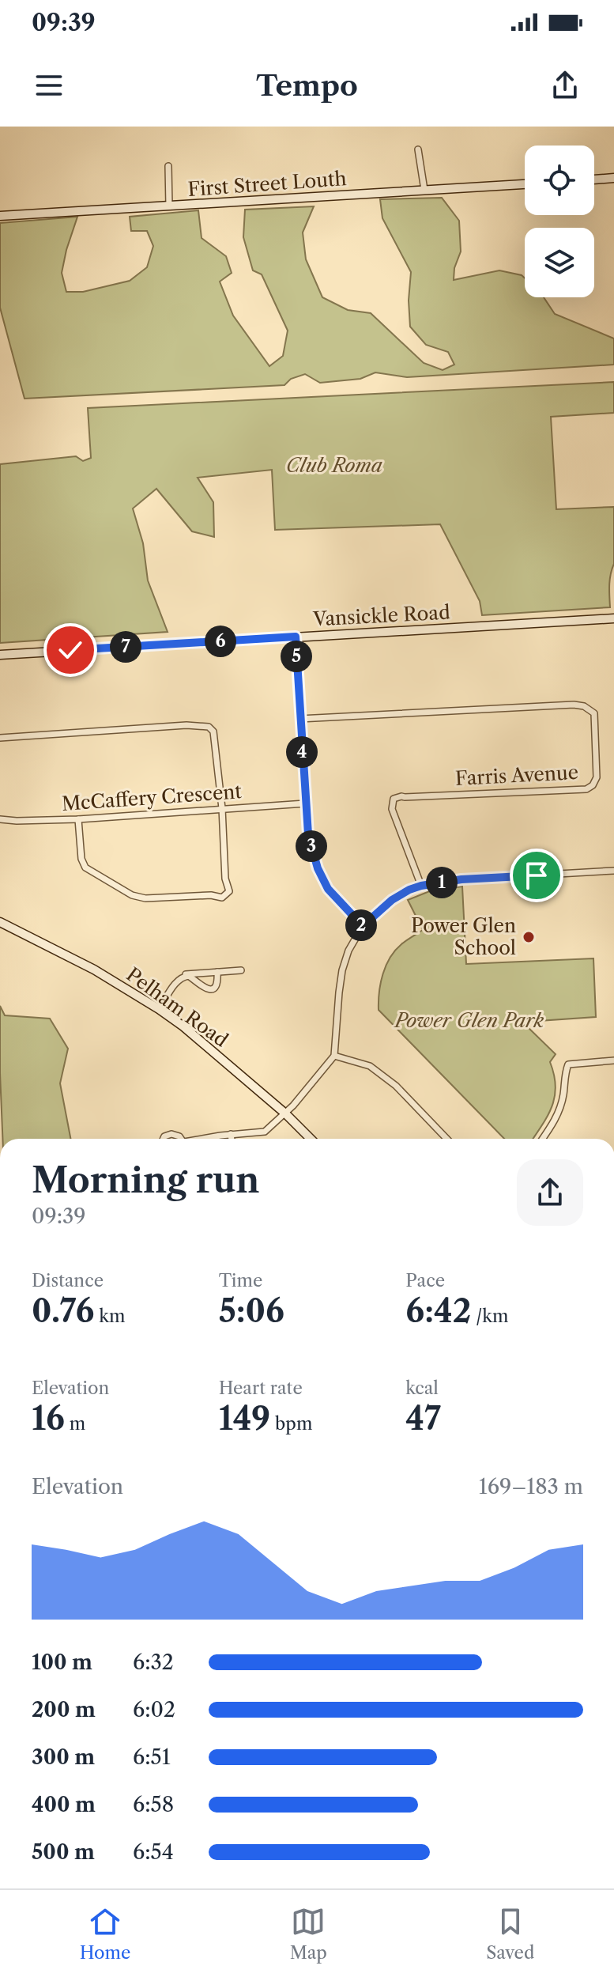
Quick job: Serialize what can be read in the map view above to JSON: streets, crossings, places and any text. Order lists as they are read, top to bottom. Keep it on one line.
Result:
{"streets":{"street":["First Street Louth","Vansickle Road","Farris Avenue","McCaffery Crescent","Pelham Road"]},"parks":["Club Roma","Power Glen Park"],"places":["Power Glen School"],"page":{"status":"09:39","header":"Tempo","pins":["6","7","5","4","3","1","2"],"heading":["Morning run","09:39"],"stats":[["Distance","0.76 km"],["Time","5:06"],["Pace","6:42 /km"],["Elevation","16 m"],["Heart rate","149 bpm"],["kcal","47"]],"chart":["Elevation","169–183 m"],"list":[{"name":"100 m","note":"6:32"},{"name":"200 m","note":"6:02"},{"name":"300 m","note":"6:51"},{"name":"400 m","note":"6:58"},{"name":"500 m","note":"6:54"}],"tabs":["Home","Map","Saved"]}}
